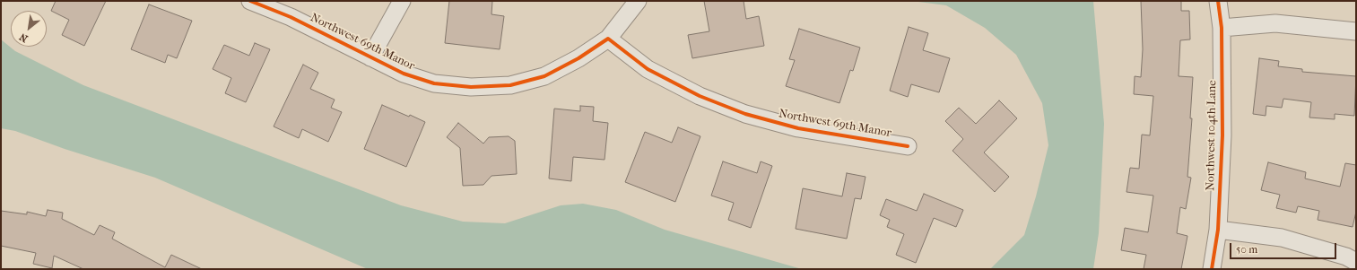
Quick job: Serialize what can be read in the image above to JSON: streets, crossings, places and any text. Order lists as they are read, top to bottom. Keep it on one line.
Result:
{"streets":{"street":["Northwest 69th Manor","Northwest 104th Lane"]},"scale_bar":"50 m","north":"bottom left"}
